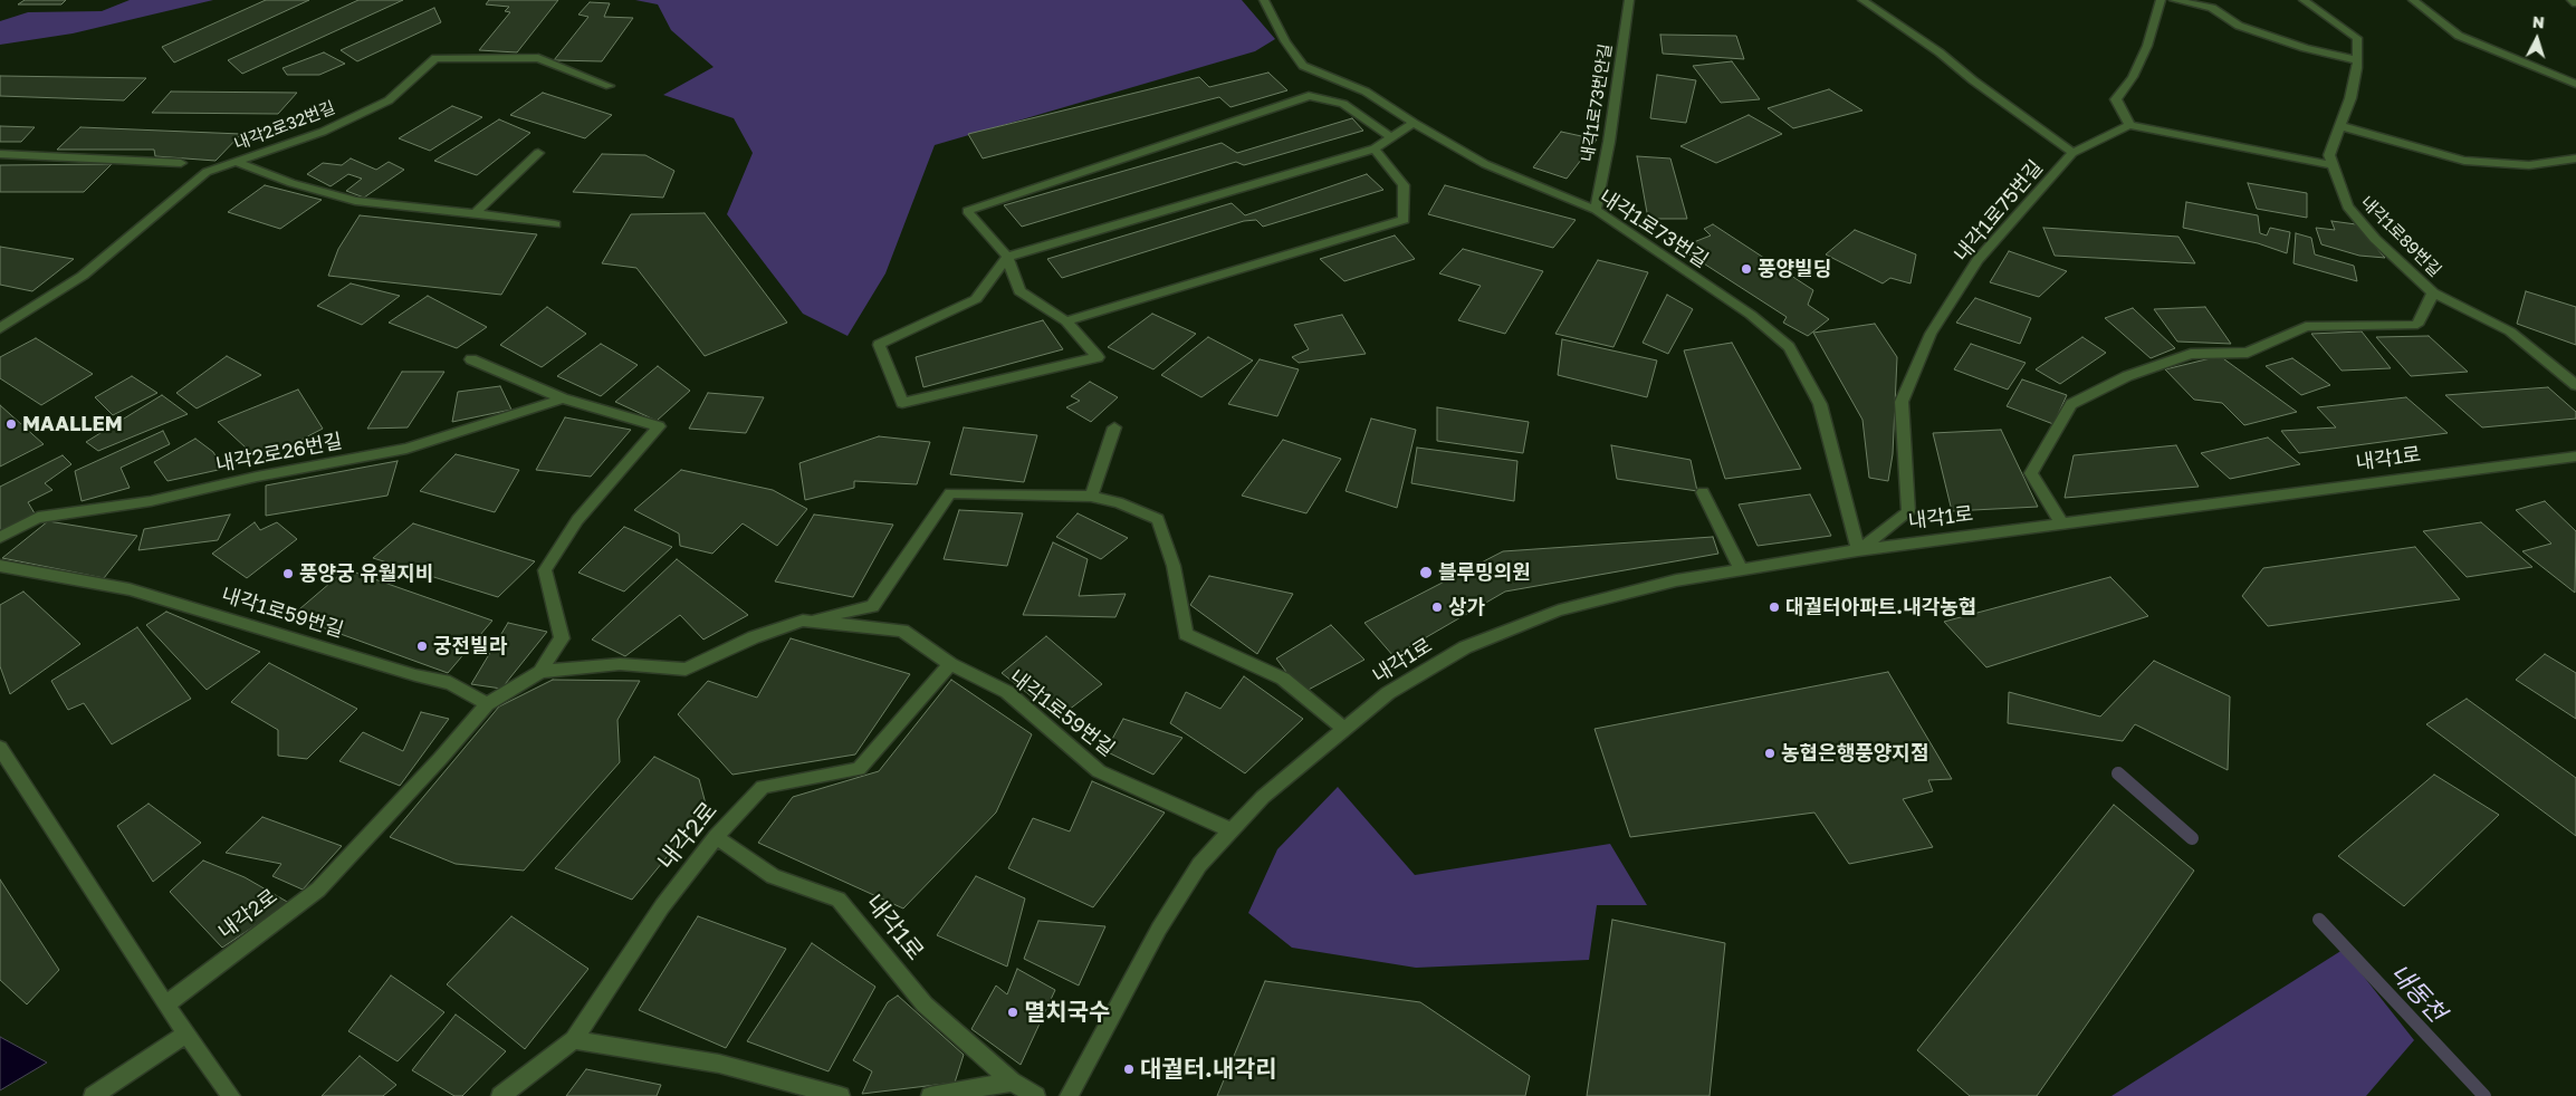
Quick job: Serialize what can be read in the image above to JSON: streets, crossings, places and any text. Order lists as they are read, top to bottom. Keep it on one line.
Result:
{"streets":{"street":["내각1로73번안길","내각2로32번길","내각1로75번길","내각1로73번길","내각1로89번길","내각2로26번길","내각1로","내각1로59번길","내각2로"]},"crossings":[["내각1로73번안길","내각1로73번길"],["내각1로75번길","내각1로73번길"],["내각1로75번길","내각1로"],["내각1로73번길","내각1로"],["내각2로26번길","내각1로59번길"],["내각1로","내각1로59번길"],["내각1로","내각2로"],["내각1로59번길","내각2로"]],"water":["내동천"],"places":["풍양빌딩","MAALLEM","블루밍의원","풍양궁 유월지비","상가","대궐터아파트.내각농협","궁전빌라","농협은행풍양지점","멸치국수","대궐터.내각리"],"north":"top"}
